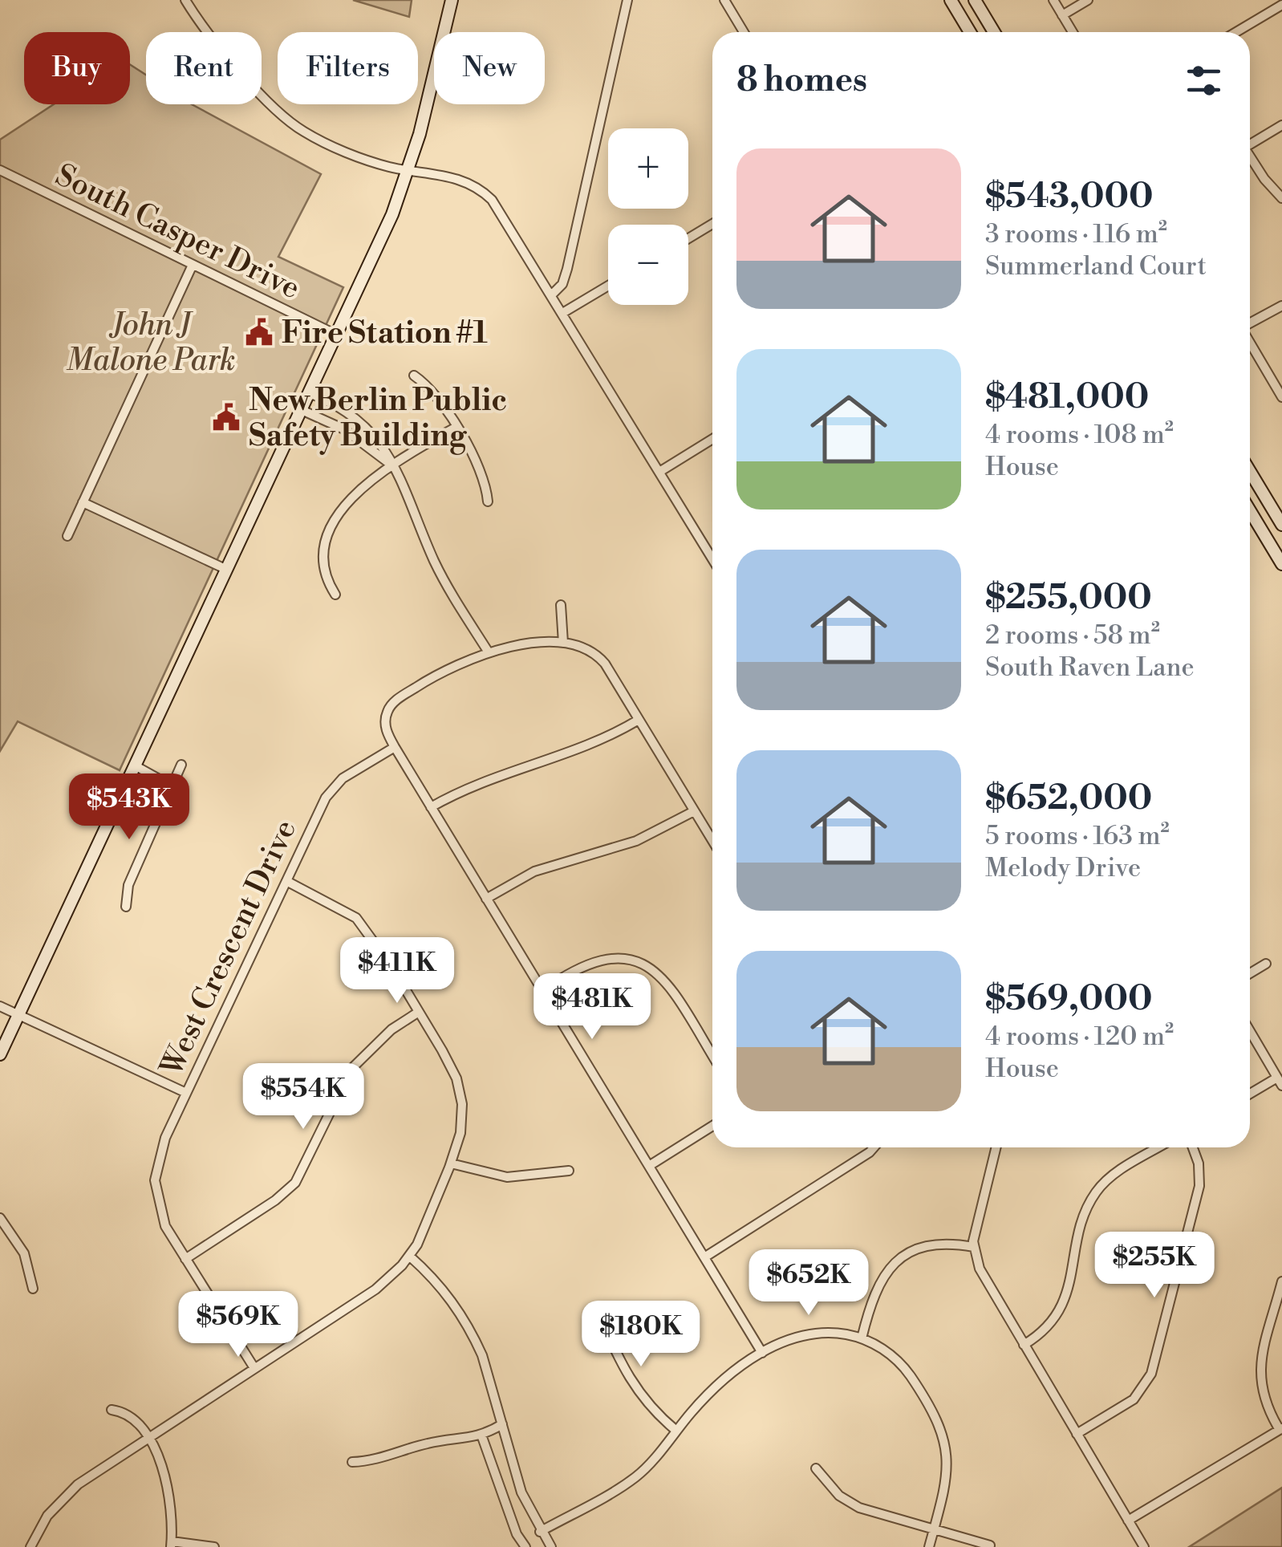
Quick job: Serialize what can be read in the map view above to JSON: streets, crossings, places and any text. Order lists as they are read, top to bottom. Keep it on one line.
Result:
{"streets":{"street":["South Casper Drive","West Crescent Drive"]},"parks":["John J Malone Park"],"places":{"public building":["Fire Station #1","New Berlin Public Safety Building"]},"page":{"chip":["Buy","Rent","Filters","New"],"heading":"8 homes","map_buttons":["+","−"],"list":[{"name":"$543,000","note":"3 rooms · 116 m² · Summerland Court"},{"name":"$481,000","note":"4 rooms · 108 m² · House"},{"name":"$255,000","note":"2 rooms · 58 m² · South Raven Lane"},{"name":"$652,000","note":"5 rooms · 163 m² · Melody Drive"},{"name":"$569,000","note":"4 rooms · 120 m² · House"}],"price":["$543K","$411K","$481K","$554K","$255K","$652K","$569K","$180K"]}}
